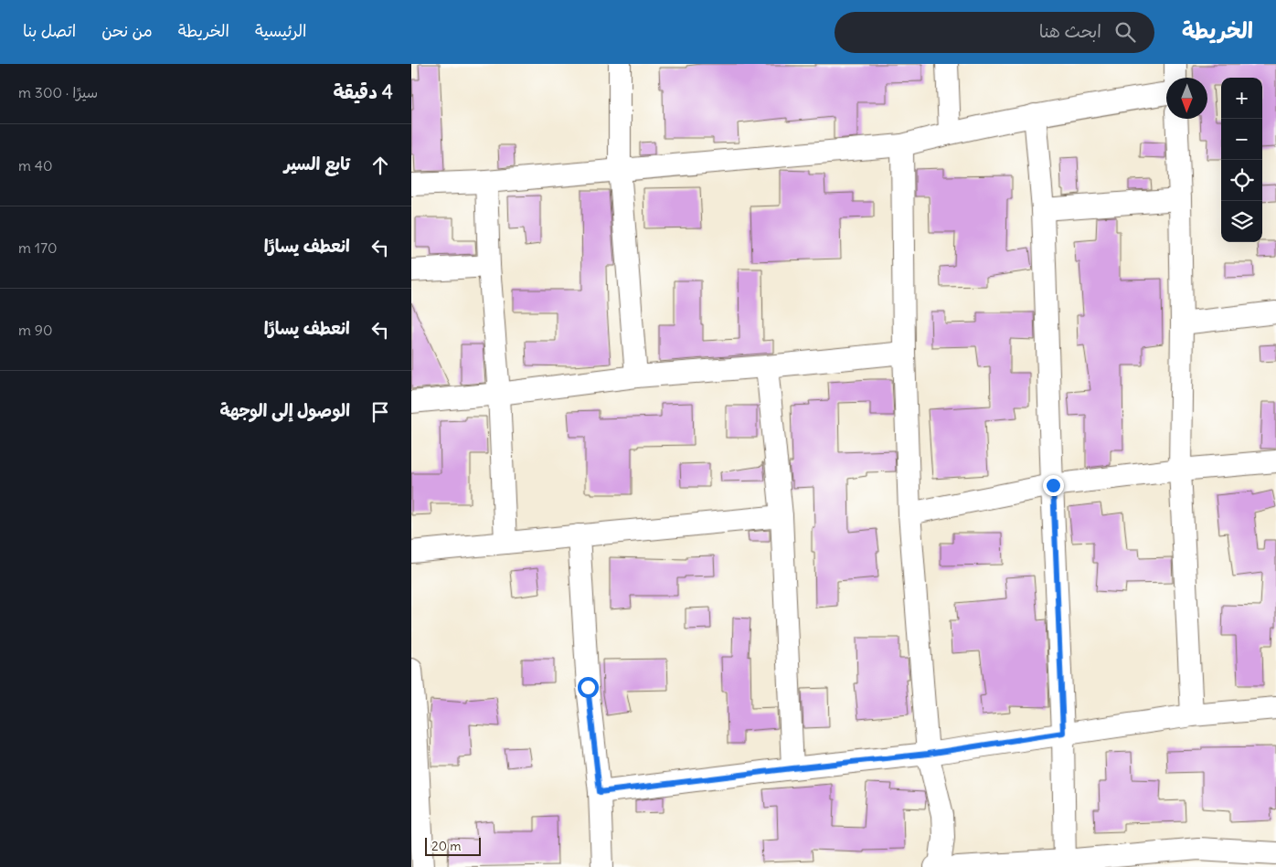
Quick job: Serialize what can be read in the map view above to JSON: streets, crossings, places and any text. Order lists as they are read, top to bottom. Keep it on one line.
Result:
{"scale_bar":"20 m","north":"bottom","page":{"header":"الخريطة","search":"ابحث هنا","nav":["الرئيسية","الخريطة","من نحن","اتصل بنا"],"heading":["4 دقيقة","سيرًا · 300 m"],"map_buttons":["+","−"],"list":[["تابع السير","40 m"],["انعطف يسارًا","170 m"],["انعطف يسارًا","90 m"],"الوصول إلى الوجهة"],"scale":"20 m"}}
